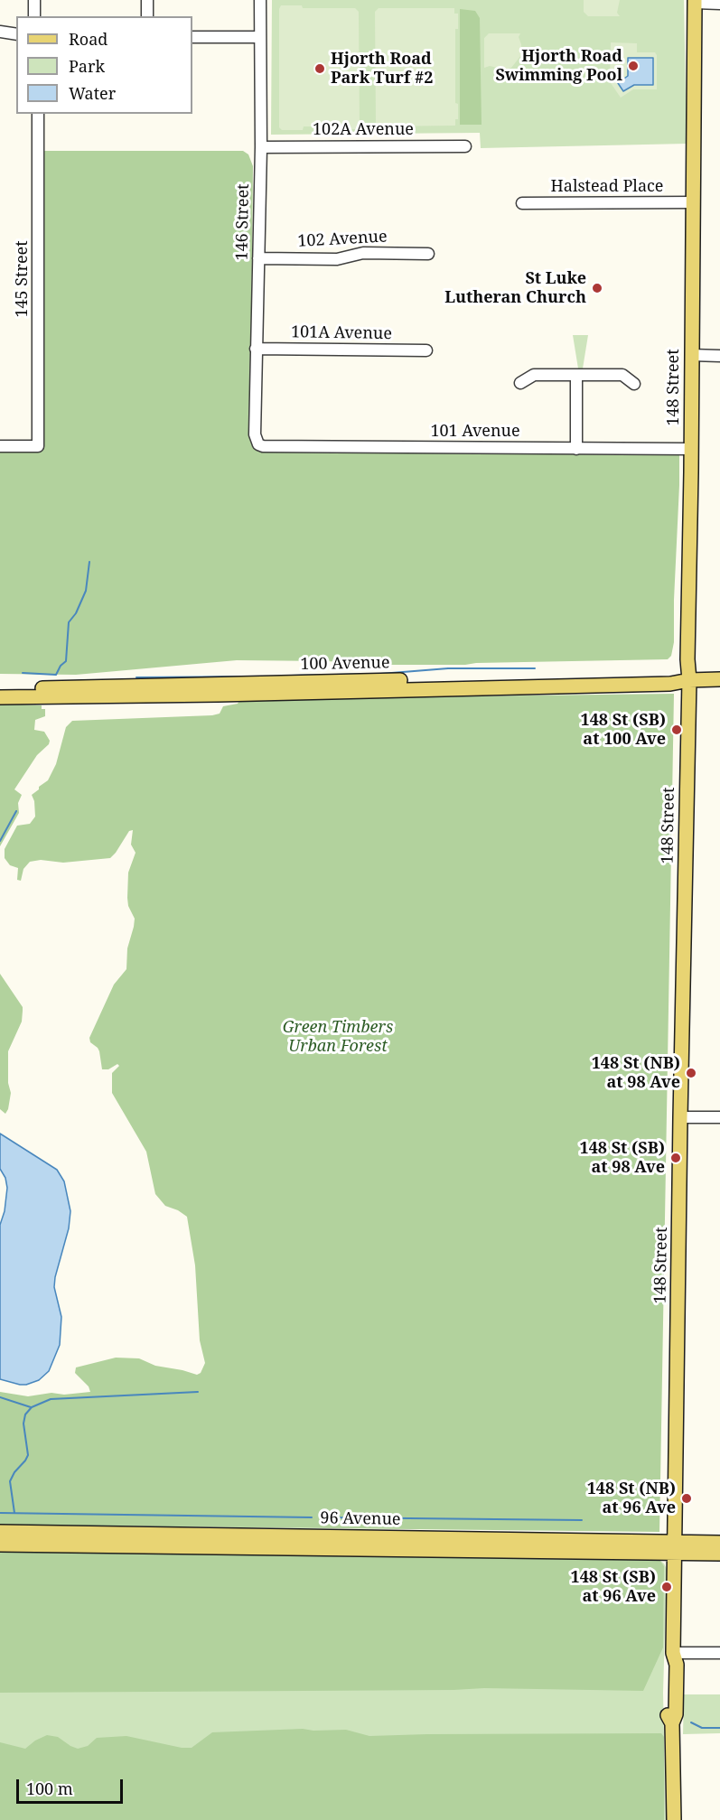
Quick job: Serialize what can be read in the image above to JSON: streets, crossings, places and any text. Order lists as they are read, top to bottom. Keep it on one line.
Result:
{"streets":{"main road":["148 Street","100 Avenue","96 Avenue"],"street":["102A Avenue","Halstead Place","146 Street","102 Avenue","145 Street","101A Avenue","101 Avenue"]},"crossings":[["102A Avenue","146 Street"],["Halstead Place","148 Street"],["146 Street","102 Avenue"],["146 Street","101A Avenue"],["146 Street","101 Avenue"],["148 Street","101 Avenue"],["148 Street","100 Avenue"],["148 Street","96 Avenue"]],"parks":["Green Timbers Urban Forest"],"places":["Hjorth Road Swimming Pool","Hjorth Road Park Turf #2","St Luke Lutheran Church","148 St (SB) at 100 Ave","148 St (NB) at 98 Ave","148 St (SB) at 98 Ave","148 St (NB) at 96 Ave","148 St (SB) at 96 Ave"],"legend":["Road","Park","Water"],"scale_bar":"100 m"}
